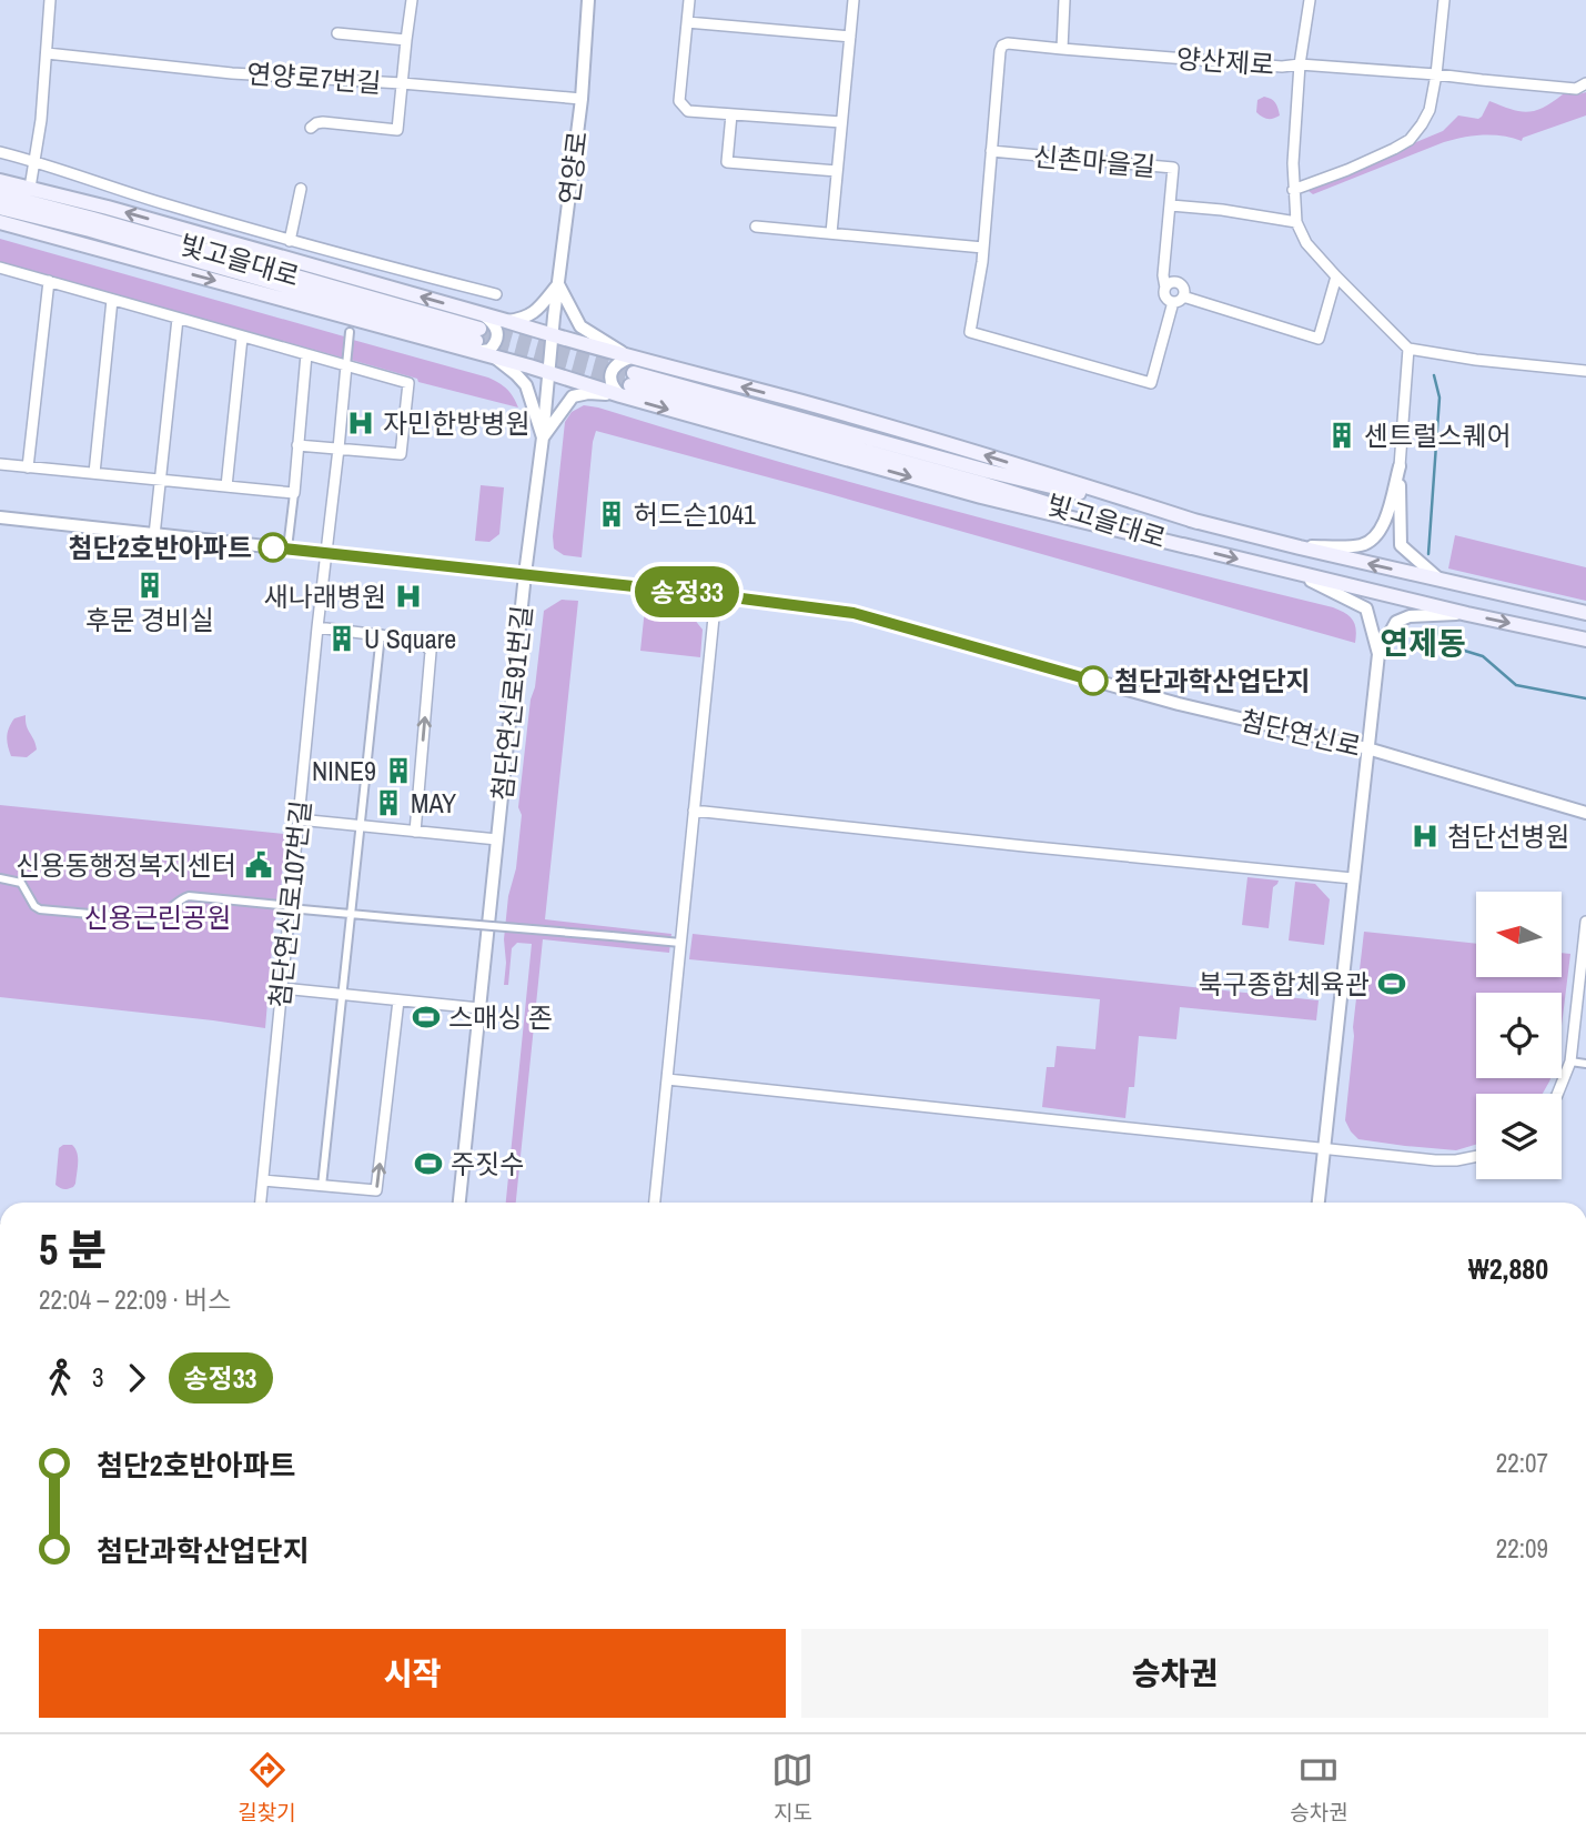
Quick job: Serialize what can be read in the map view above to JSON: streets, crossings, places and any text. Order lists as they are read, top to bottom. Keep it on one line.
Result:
{"streets":{"main road":["빛고을대로"],"street":["양산제로","연양로7번길","신촌마을길","연양로","첨단연신로91번길","첨단연신로","첨단연신로107번길"]},"crossings":[["양산제로","신촌마을길"],["연양로7번길","연양로"],["연양로","첨단연신로91번길"],["첨단연신로91번길","첨단연신로"],["첨단연신로91번길","첨단연신로107번길"],["첨단연신로","첨단연신로107번길"]],"districts":["연제동"],"parks":["신용근린공원"],"places":{"hospital":["자민한방병원","새나래병원","첨단선병원"],"building":["센트럴스퀘어","허드슨1041","후문 경비실","U Square","NINE9","MAY"],"other":["첨단2호반아파트","첨단과학산업단지"],"public building":["신용동행정복지센터"],"sports":["북구종합체육관","스매싱 존","주짓수"]},"lines":["bus line 송정33"],"north":"left","page":{"on_map":"송정33","heading":["5 분","22:04 – 22:09 · 버스","₩2,880"],"legs":["3","송정33"],"list":[{"name":"첨단2호반아파트","value":"22:07"},{"name":"첨단과학산업단지","value":"22:09"}],"buttons":["시작","승차권"],"tabs":["길찾기","지도","승차권"]}}
